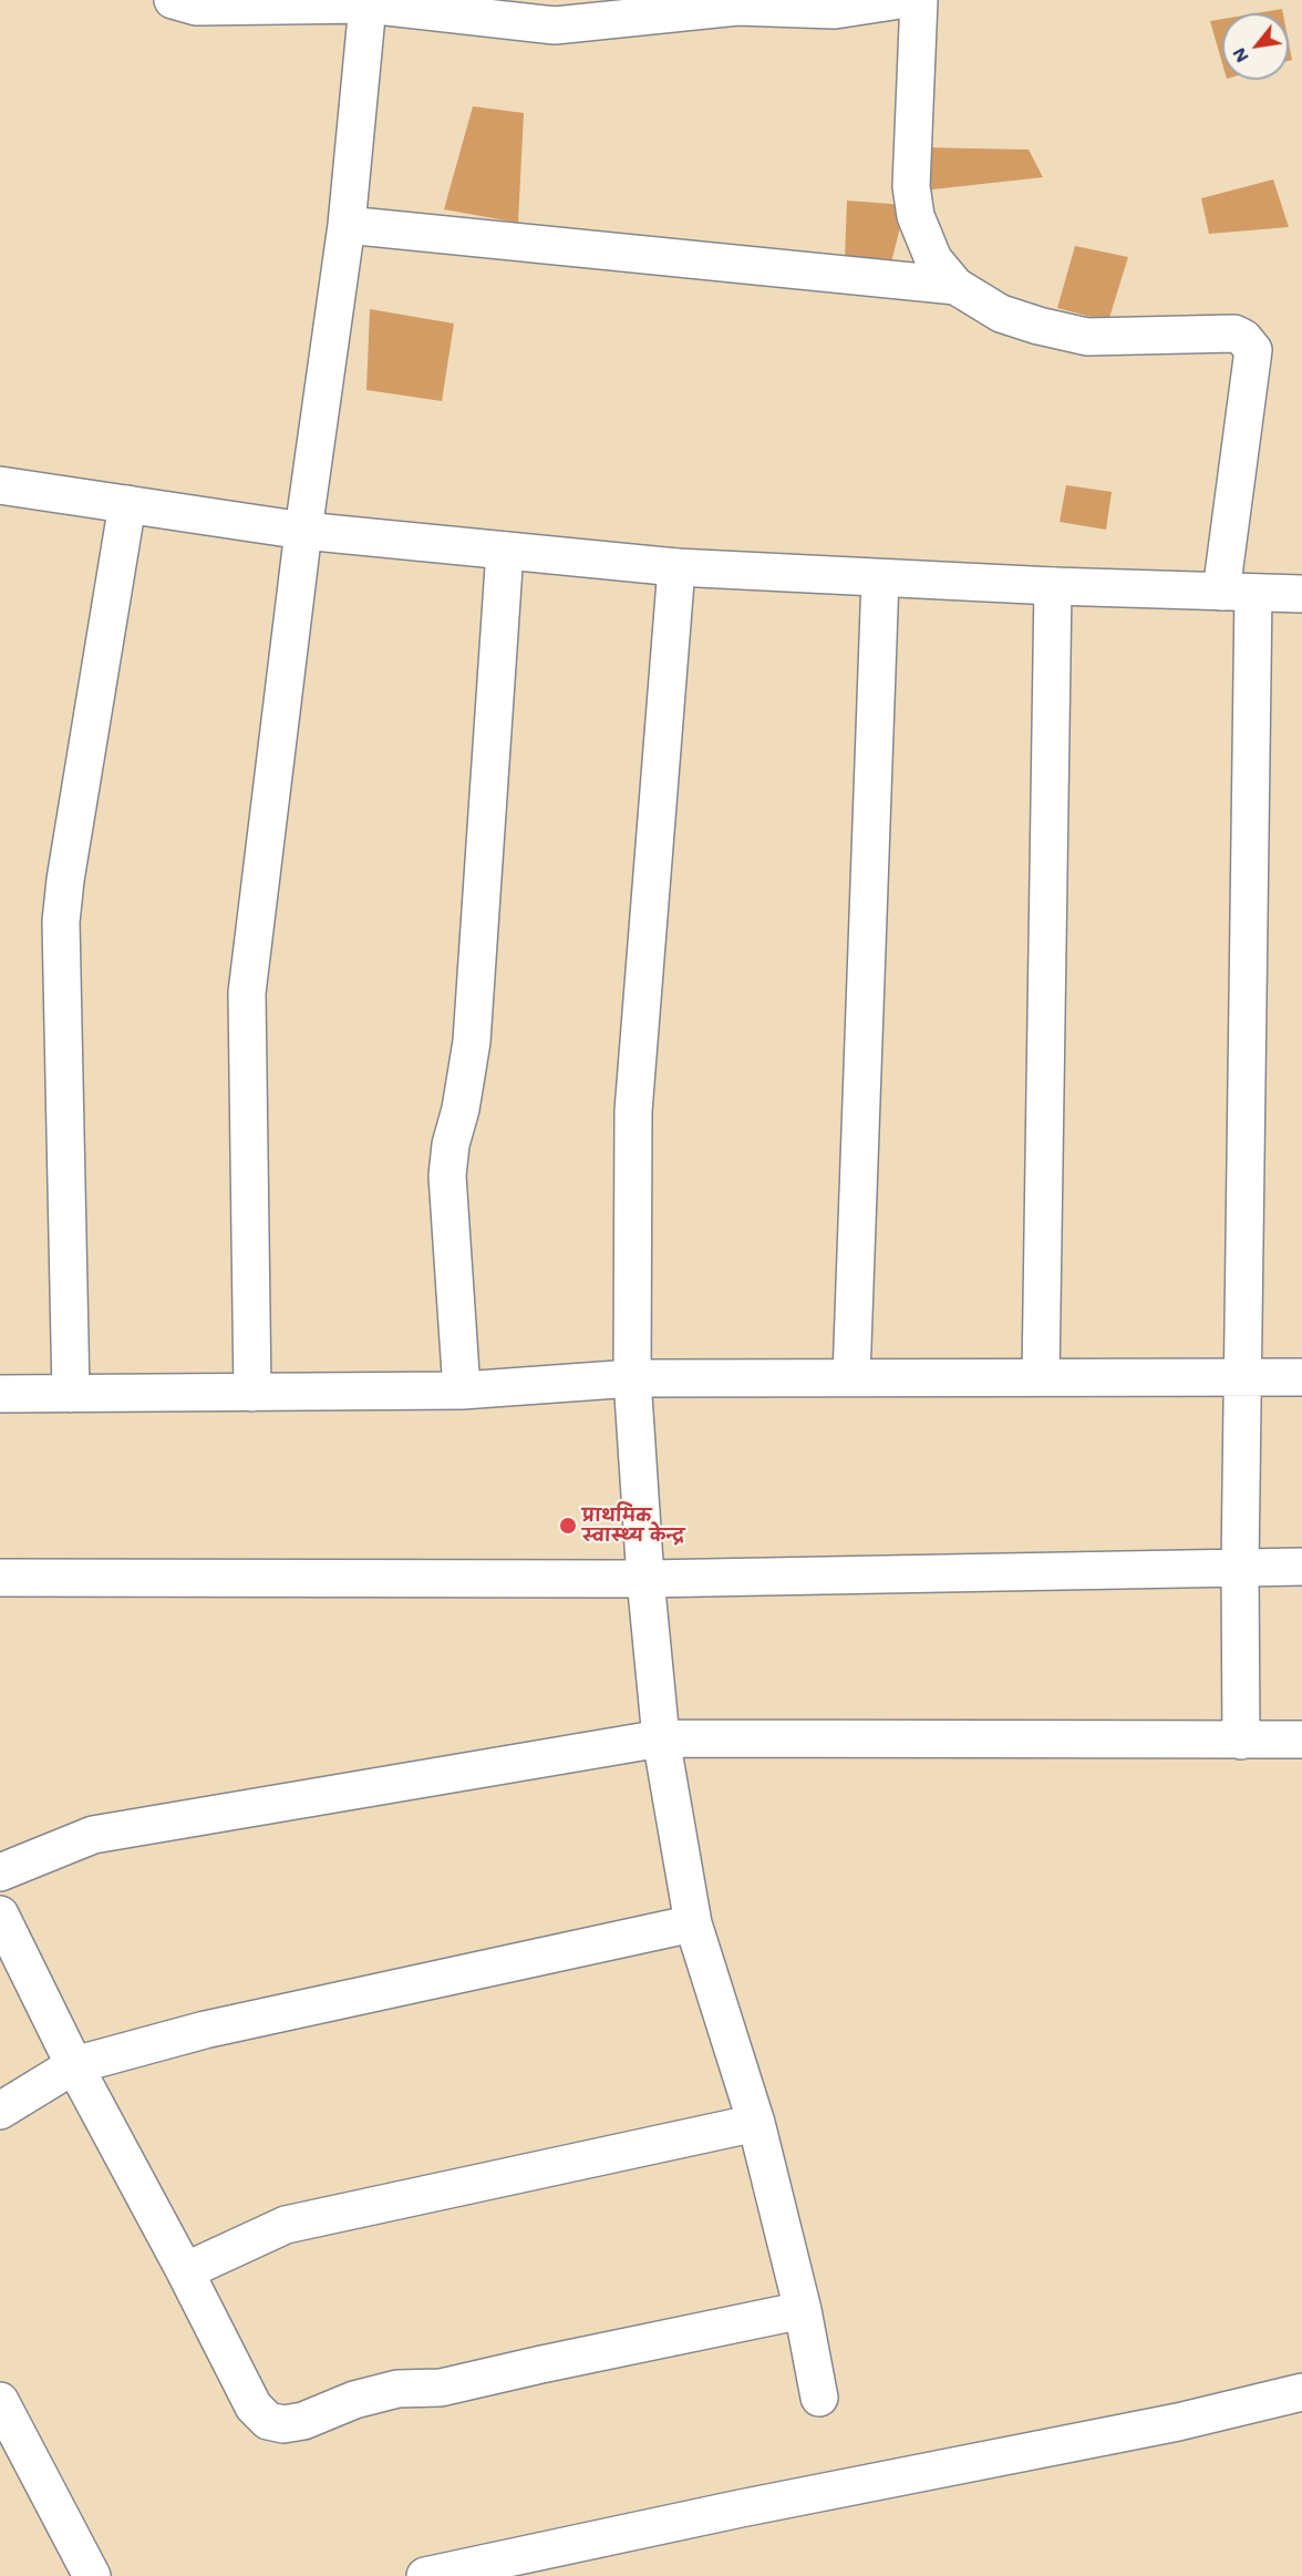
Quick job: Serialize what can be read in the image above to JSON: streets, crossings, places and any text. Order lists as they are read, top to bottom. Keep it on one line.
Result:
{"places":["प्राथमिक स्वास्थ्य केन्द्र"],"north":"bottom left"}
